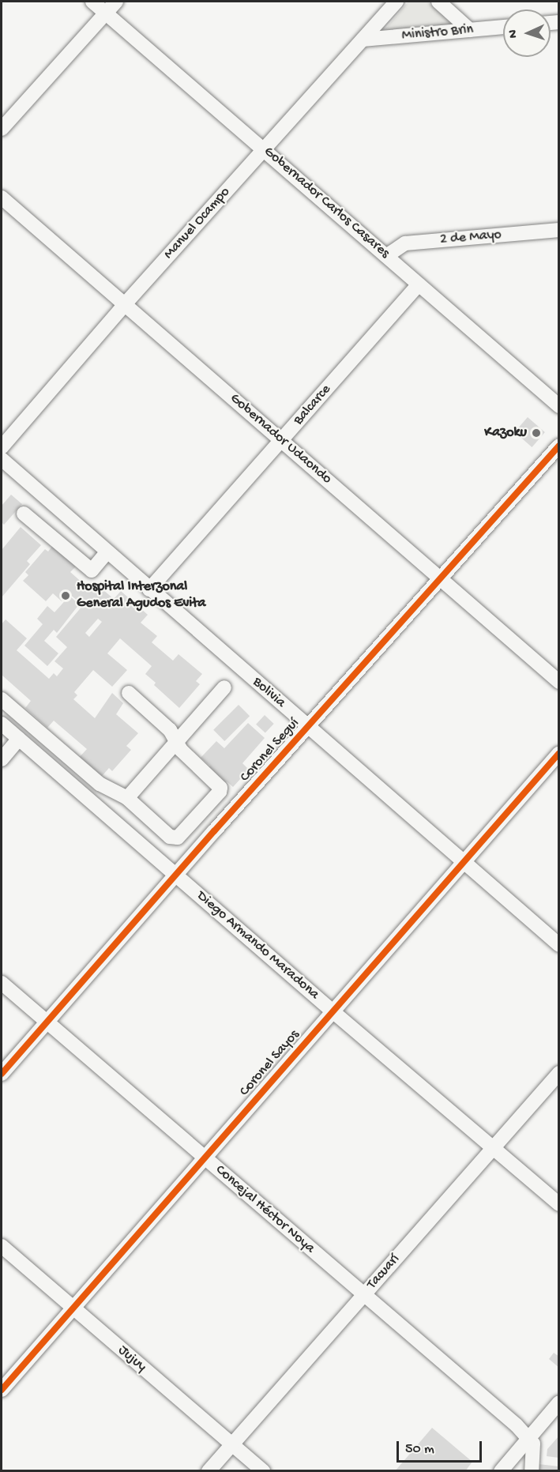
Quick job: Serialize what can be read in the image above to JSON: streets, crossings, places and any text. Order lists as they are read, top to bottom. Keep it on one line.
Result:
{"streets":{"street":["Ministro Brin","Gobernador Carlos Casares","Manuel Ocampo","2 de Mayo","Balcarce","Gobernador Udaondo","Bolivia","Coronel Seguí","Diego Armando Maradona","Coronel Sayos","Concejal Héctor Noya","Tacuarí","Jujuy"]},"crossings":[["Ministro Brin","Manuel Ocampo"],["Gobernador Carlos Casares","Manuel Ocampo"],["Gobernador Carlos Casares","2 de Mayo"],["Gobernador Carlos Casares","Balcarce"],["Manuel Ocampo","Gobernador Udaondo"],["Balcarce","Gobernador Udaondo"],["Balcarce","Bolivia"],["Gobernador Udaondo","Coronel Seguí"],["Bolivia","Coronel Seguí"],["Bolivia","Coronel Sayos"],["Coronel Seguí","Diego Armando Maradona"],["Coronel Seguí","Concejal Héctor Noya"],["Diego Armando Maradona","Coronel Sayos"],["Diego Armando Maradona","Tacuarí"],["Coronel Sayos","Concejal Héctor Noya"],["Coronel Sayos","Jujuy"],["Concejal Héctor Noya","Tacuarí"],["Tacuarí","Jujuy"]],"places":["Kazoku","Hospital Interzonal General Agudos Evita"],"scale_bar":"50 m","north":"left"}
